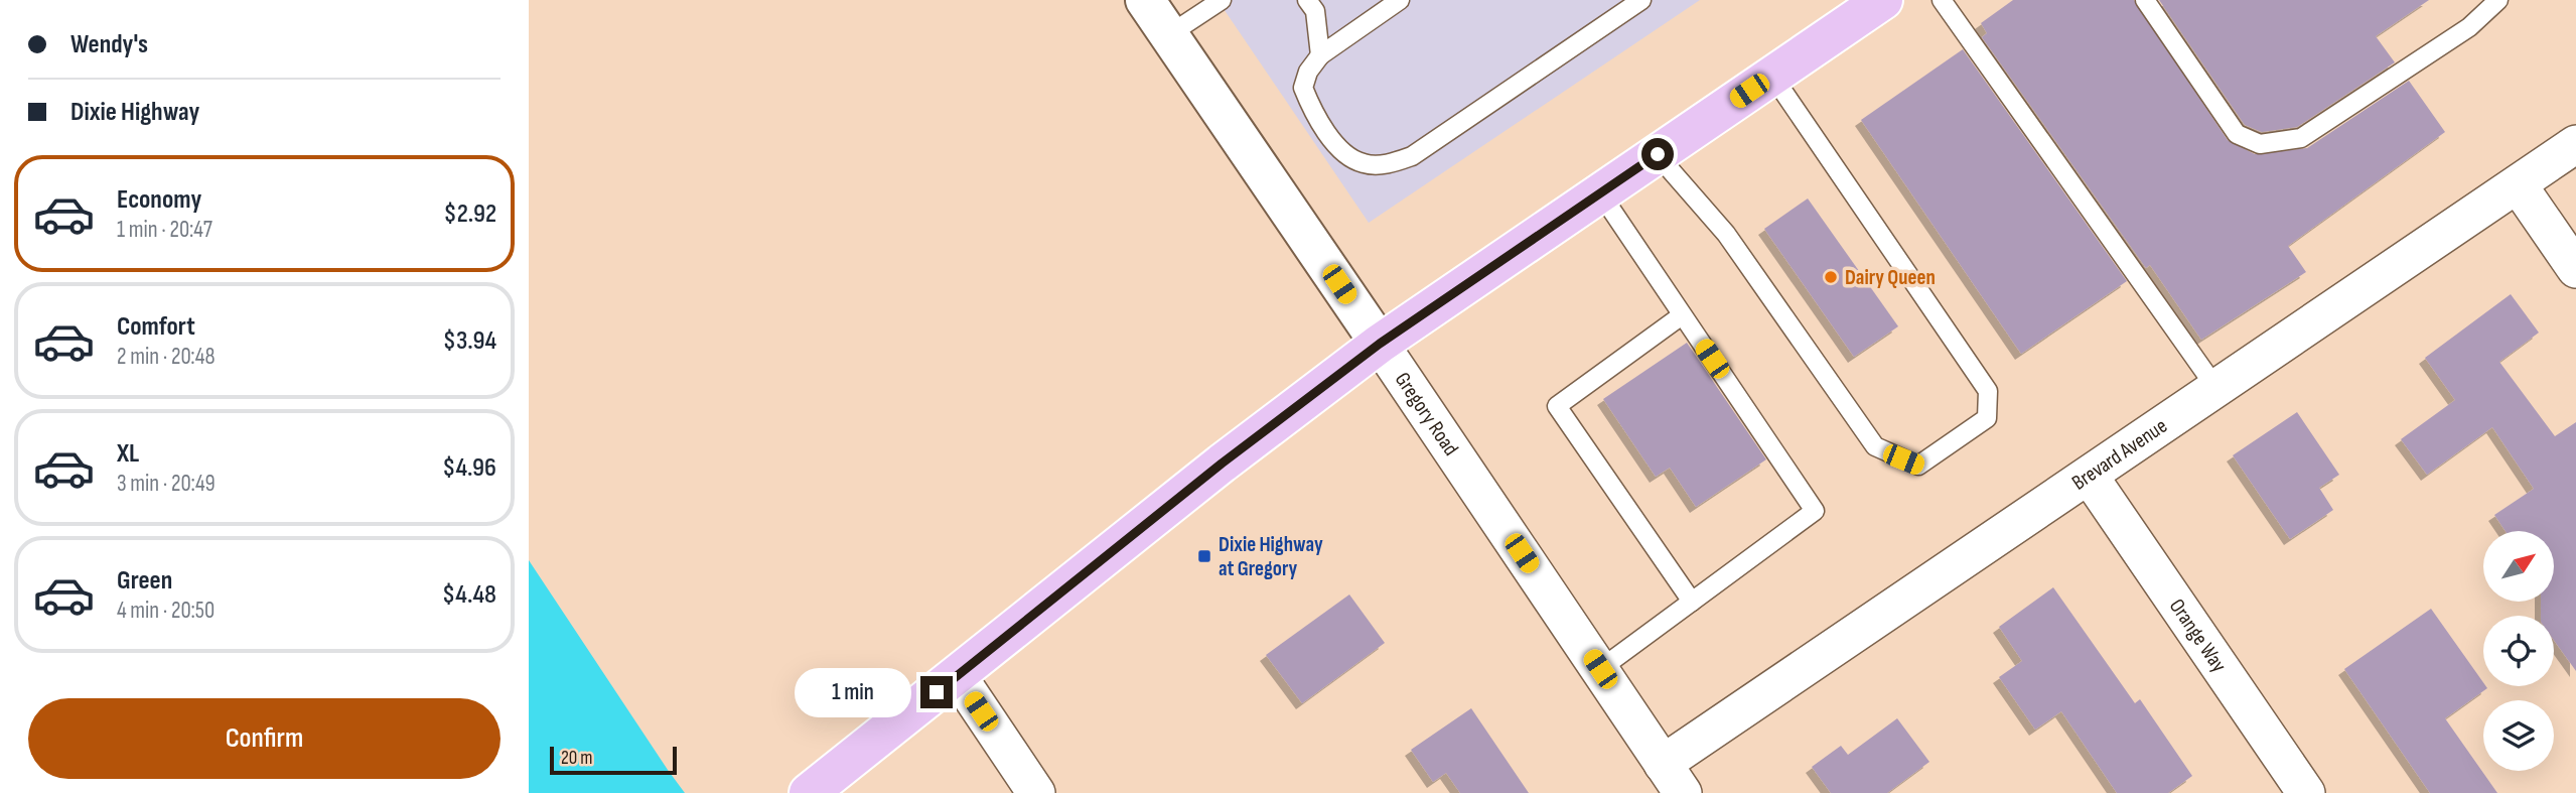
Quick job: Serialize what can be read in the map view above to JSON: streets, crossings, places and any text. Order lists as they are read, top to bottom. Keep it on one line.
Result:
{"streets":{"street":["Gregory Road","Brevard Avenue","Orange Way"]},"crossings":[["Gregory Road","Brevard Avenue"],["Brevard Avenue","Orange Way"]],"places":{"other":["Dairy Queen"],"transit":["Dixie Highway at Gregory"]},"scale_bar":"20 m","north":"top right","page":{"banner":["Wendy's","Dixie Highway"],"list":[{"name":"Economy","note":"1 min · 20:47","value":"$2.92"},{"name":"Comfort","note":"2 min · 20:48","value":"$3.94"},{"name":"XL","note":"3 min · 20:49","value":"$4.96"},{"name":"Green","note":"4 min · 20:50","value":"$4.48"}],"bubble":"1 min","buttons":"Confirm","scale":"20 m"}}
